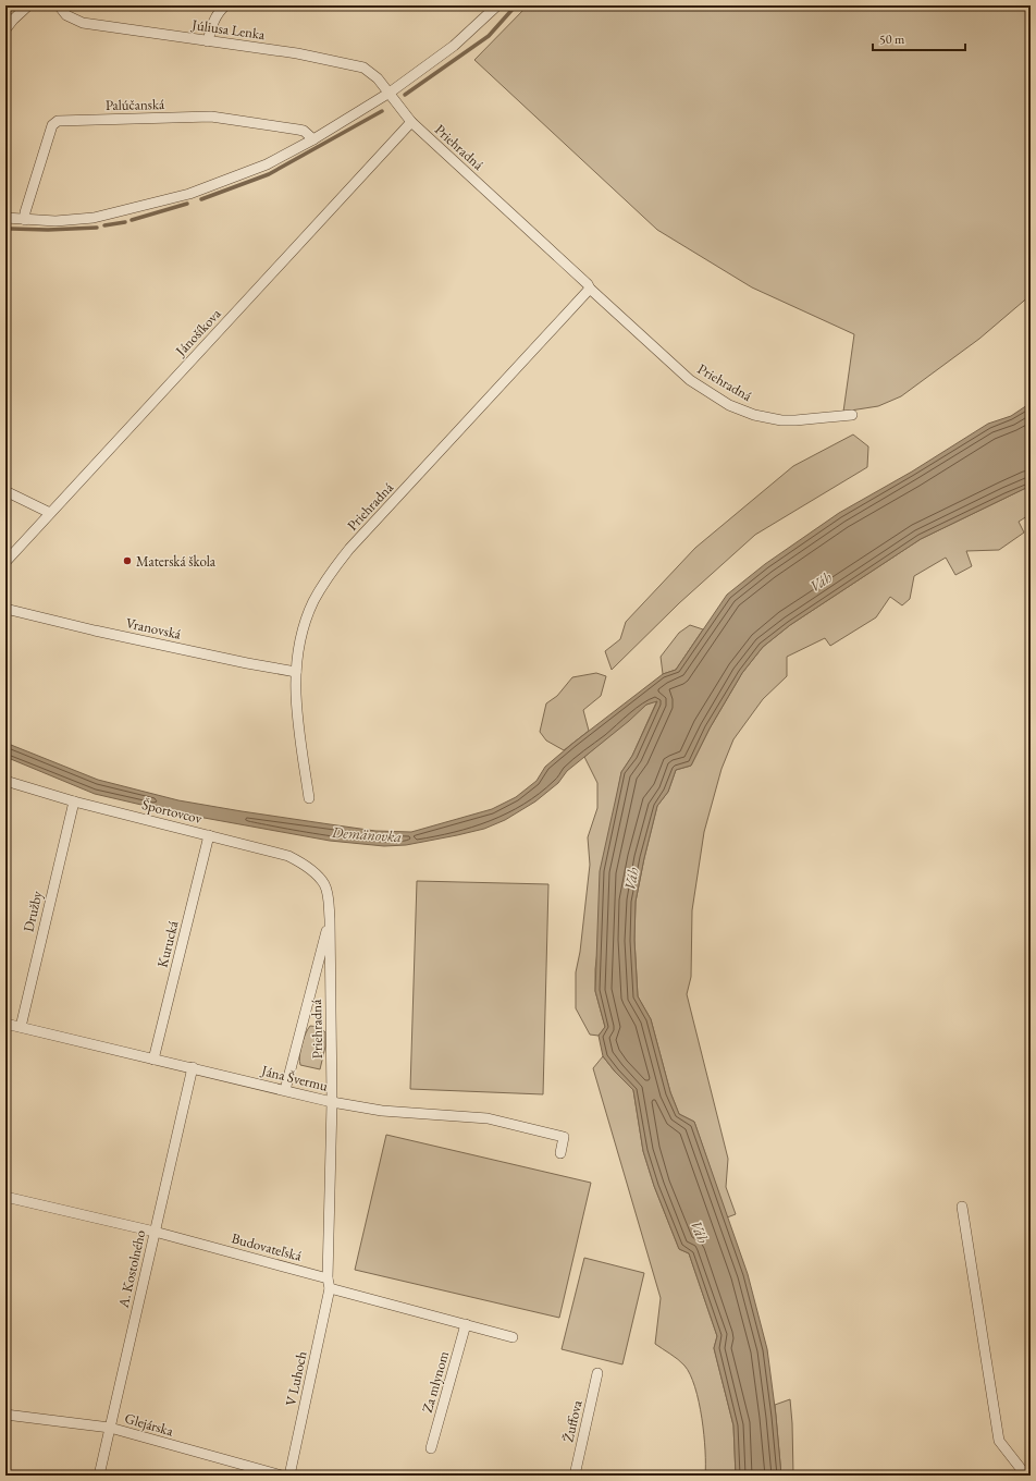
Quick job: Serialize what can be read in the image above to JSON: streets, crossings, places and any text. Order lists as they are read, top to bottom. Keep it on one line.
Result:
{"streets":{"street":["Júliusa Lenka","Palúčanská","Priehradná","Jánošíkova","Vranovská","Športovcov","Družby","Kurucká","Jána Švermu","Budovateľská","A. Kostolného","V Luhoch","Za mlynom","Žuffova","Glejárska"]},"crossings":[["Júliusa Lenka","Priehradná"],["Priehradná","Jánošíkova"],["Priehradná","Vranovská"],["Priehradná","Športovcov"],["Priehradná","Jána Švermu"],["Priehradná","Budovateľská"],["Priehradná","V Luhoch"],["Športovcov","Družby"],["Športovcov","Kurucká"],["Družby","Jána Švermu"],["Kurucká","Jána Švermu"],["Jána Švermu","A. Kostolného"],["Budovateľská","A. Kostolného"],["Budovateľská","V Luhoch"],["Budovateľská","Za mlynom"],["A. Kostolného","Glejárska"]],"water":["Váh","Demänovka"],"places":["Materská škola"],"scale_bar":"50 m"}
